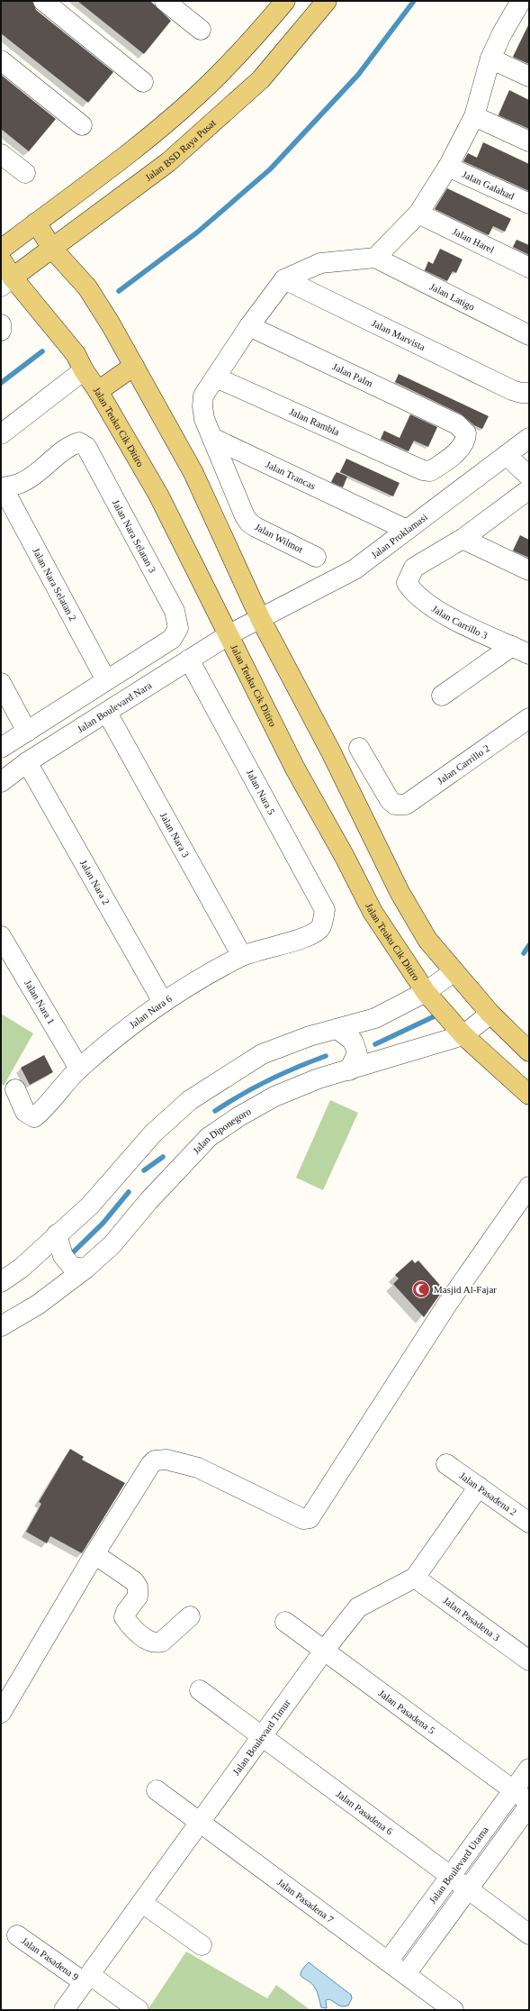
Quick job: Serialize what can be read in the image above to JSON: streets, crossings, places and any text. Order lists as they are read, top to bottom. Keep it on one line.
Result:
{"streets":{"main road":["Jalan BSD Raya Pusat","Jalan Teuku Cik Ditiro"],"street":["Jalan Galahad","Jalan Harel","Jalan Latigo","Jalan Marvista","Jalan Palm","Jalan Rambla","Jalan Trancas","Jalan Proklamasi","Jalan Nara Selatan 3","Jalan Wilmot","Jalan Nara Selatan 2","Jalan Carrillo 3","Jalan Boulevard Nara","Jalan Carrillo 2","Jalan Nara 5","Jalan Nara 3","Jalan Nara 2","Jalan Nara 1","Jalan Nara 6","Jalan Diponegoro","Jalan Pasadena 2","Jalan Pasadena 3","Jalan Pasadena 5","Jalan Boulevard Timur","Jalan Pasadena 6","Jalan Boulevard Utama","Jalan Pasadena 7","Jalan Pasadena 9"]},"crossings":[["Jalan BSD Raya Pusat","Jalan Teuku Cik Ditiro"],["Jalan Palm","Jalan Rambla"],["Jalan Teuku Cik Ditiro","Jalan Proklamasi"],["Jalan Teuku Cik Ditiro","Jalan Boulevard Nara"],["Jalan Teuku Cik Ditiro","Jalan Diponegoro"],["Jalan Trancas","Jalan Proklamasi"],["Jalan Trancas","Jalan Wilmot"],["Jalan Proklamasi","Jalan Boulevard Nara"],["Jalan Nara Selatan 3","Jalan Nara Selatan 2"],["Jalan Boulevard Nara","Jalan Nara 5"],["Jalan Boulevard Nara","Jalan Nara 3"],["Jalan Boulevard Nara","Jalan Nara 2"],["Jalan Nara 5","Jalan Nara 6"],["Jalan Nara 3","Jalan Nara 6"],["Jalan Nara 2","Jalan Nara 6"],["Jalan Nara 1","Jalan Nara 6"],["Jalan Pasadena 2","Jalan Boulevard Timur"],["Jalan Pasadena 3","Jalan Boulevard Timur"],["Jalan Pasadena 5","Jalan Boulevard Timur"],["Jalan Pasadena 5","Jalan Boulevard Utama"],["Jalan Boulevard Timur","Jalan Pasadena 6"],["Jalan Boulevard Timur","Jalan Pasadena 7"],["Jalan Boulevard Timur","Jalan Pasadena 9"],["Jalan Pasadena 6","Jalan Boulevard Utama"],["Jalan Boulevard Utama","Jalan Pasadena 7"]],"places":{"mosque":["Masjid Al-Fajar"]}}
